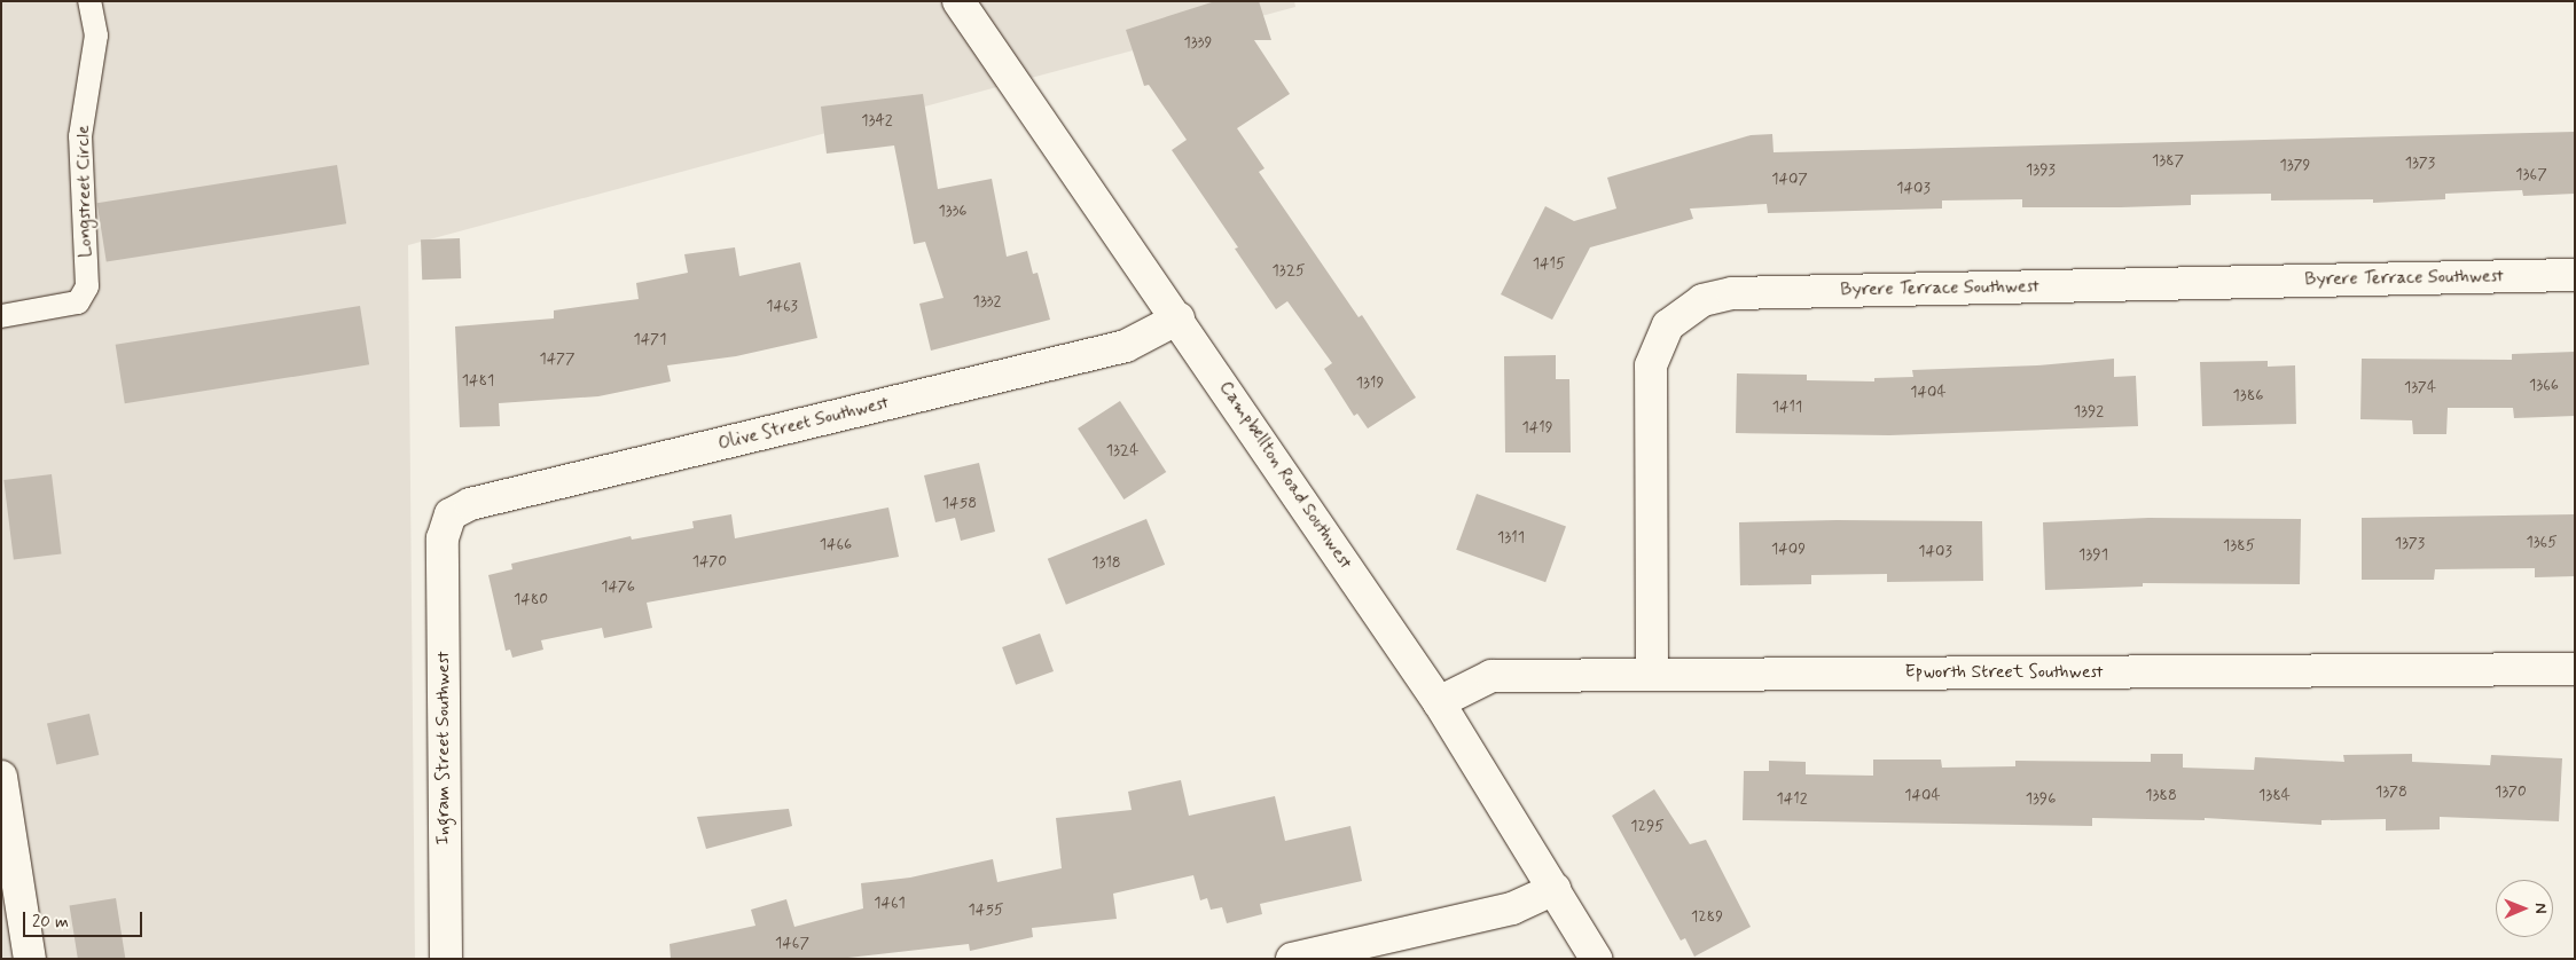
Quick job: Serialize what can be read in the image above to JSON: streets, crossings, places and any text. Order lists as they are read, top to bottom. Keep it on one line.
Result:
{"streets":{"street":["Byrere Terrace Southwest","Olive Street Southwest","Campbellton Road Southwest","Epworth Street Southwest","Ingram Street Southwest"],"lane":["Longstreet Circle"]},"crossings":[["Byrere Terrace Southwest","Epworth Street Southwest"],["Olive Street Southwest","Campbellton Road Southwest"],["Olive Street Southwest","Ingram Street Southwest"],["Campbellton Road Southwest","Epworth Street Southwest"]],"house_numbers":["1339","1342","1387","1373","1379","1393","1367","1407","1403","1336","1415","1325","1332","1463","1471","1477","1481","1319","1366","1374","1404","1386","1411","1392","1419","1324","1458","1311","1365","1373","1466","1385","1409","1403","1391","1470","1318","1476","1480","1378","1370","1404","1388","1384","1412","1396","1295","1461","1455","1289","1467"],"scale_bar":"20 m","north":"right"}
